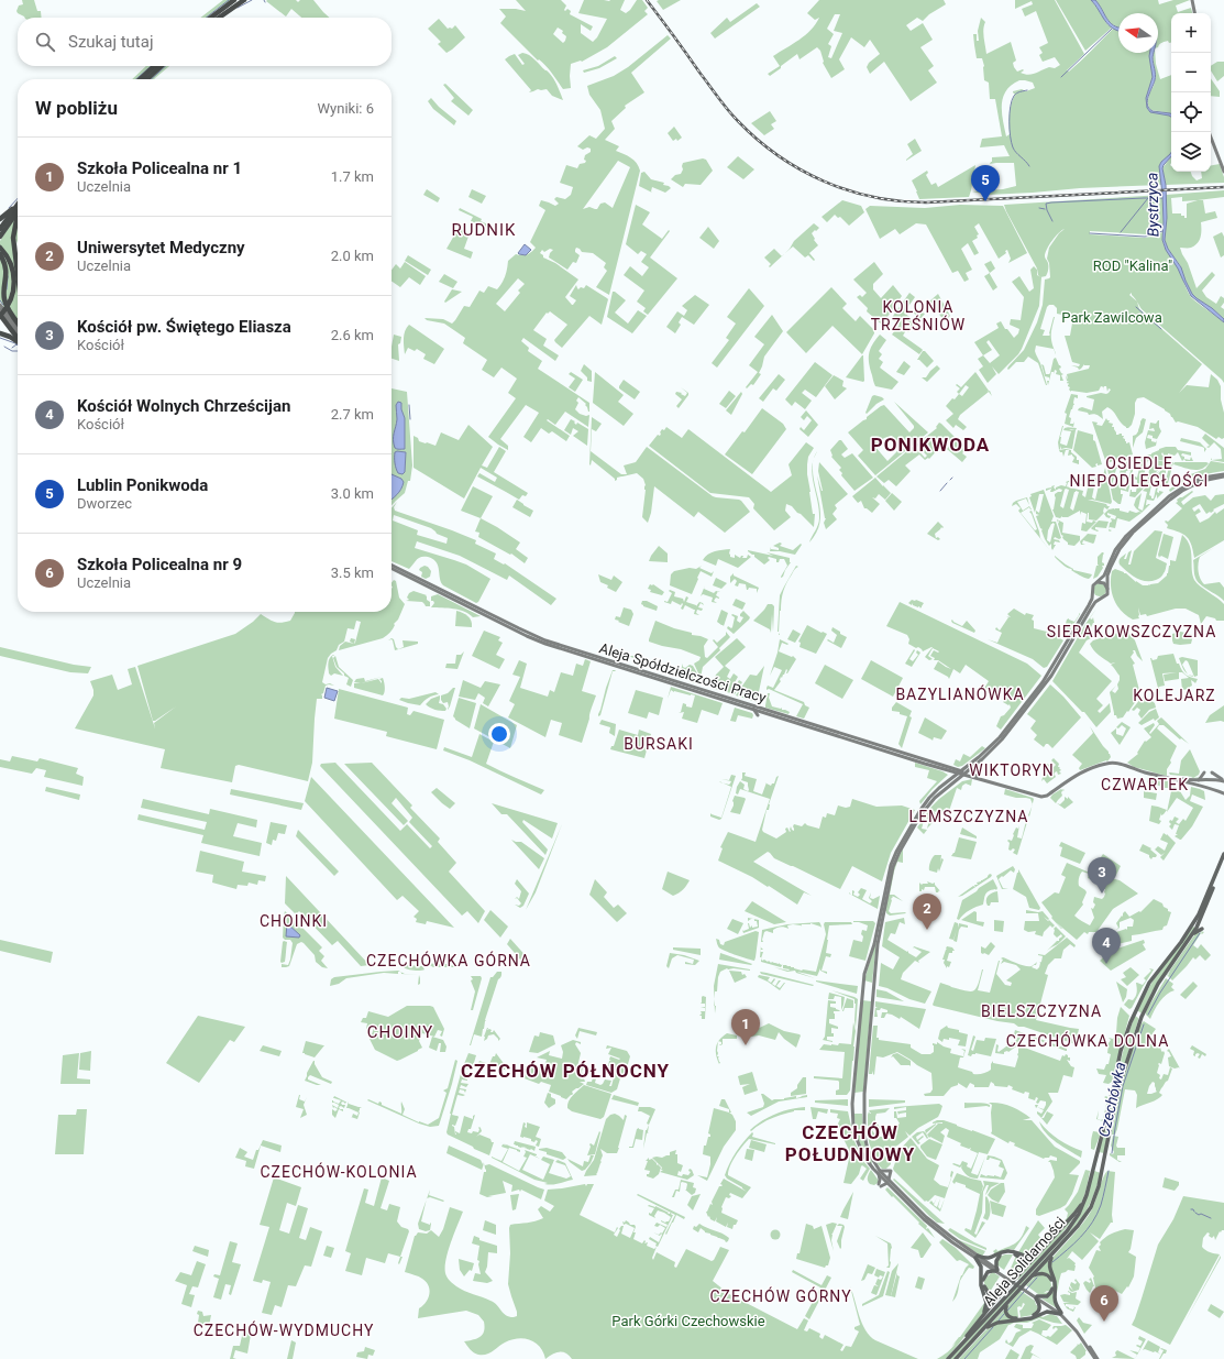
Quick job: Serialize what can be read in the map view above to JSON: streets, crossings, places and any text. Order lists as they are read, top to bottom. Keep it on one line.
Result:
{"streets":{"main road":["Aleja Spółdzielczości Pracy","Aleja Solidarności"]},"districts":["RUDNIK","KOLONIA TRZEŚNIÓW","PONIKWODA","OSIEDLE NIEPODLEGŁOŚCI","SIERAKOWSZCZYZNA","BAZYLIANÓWKA","KOLEJARZ","BURSAKI","WIKTORYN","CZWARTEK","LEMSZCZYZNA","CHOINKI","CZECHÓWKA GÓRNA","BIELSZCZYZNA","CHOINY","CZECHÓWKA DOLNA","CZECHÓW PÓŁNOCNY","CZECHÓW POŁUDNIOWY","CZECHÓW-KOLONIA","CZECHÓW GÓRNY","CZECHÓW-WYDMUCHY"],"water":["Bystrzyca","Czechówka"],"parks":["ROD \"Kalina\"","Park Zawilcowa","Park Górki Czechowskie"],"north":"left","page":{"map_buttons":["+","−"],"search":"Szukaj tutaj","heading":["W pobliżu","Wyniki: 6"],"list":[{"mark":"1","name":"Szkoła Policealna nr 1","note":"Uczelnia","value":"1.7 km"},{"mark":"2","name":"Uniwersytet Medyczny","note":"Uczelnia","value":"2.0 km"},{"mark":"3","name":"Kościół pw. Świętego Eliasza","note":"Kościół","value":"2.6 km"},{"mark":"4","name":"Kościół Wolnych Chrześcijan","note":"Kościół","value":"2.7 km"},{"mark":"5","name":"Lublin Ponikwoda","note":"Dworzec","value":"3.0 km"},{"mark":"6","name":"Szkoła Policealna nr 9","note":"Uczelnia","value":"3.5 km"}],"pins":["5","3","2","4","1","6"]}}
